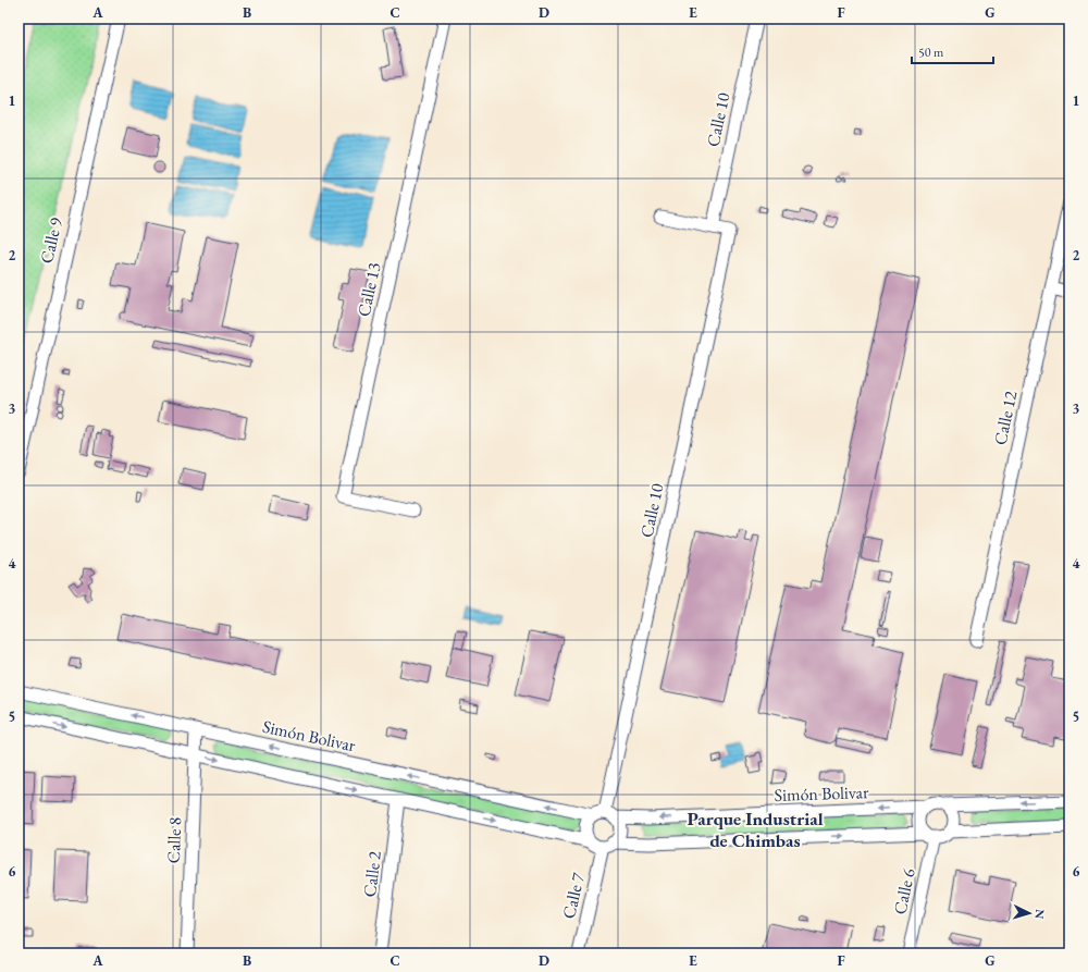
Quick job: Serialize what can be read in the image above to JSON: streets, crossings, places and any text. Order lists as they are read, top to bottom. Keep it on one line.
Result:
{"streets":{"street":["Calle 10","Calle 9","Calle 13","Calle 12","Simón Bolivar","Calle 8","Calle 2","Calle 6","Calle 7"]},"crossings":[["Calle 10","Simón Bolivar"],["Calle 10","Calle 7"],["Simón Bolivar","Calle 8"],["Simón Bolivar","Calle 6"],["Simón Bolivar","Calle 7"]],"districts":["Parque Industrial de Chimbas"],"scale_bar":"50 m","north":"right","grid":{"columns":["A","B","C","D","E","F","G"],"rows":["1","2","3","4","5","6"]}}
